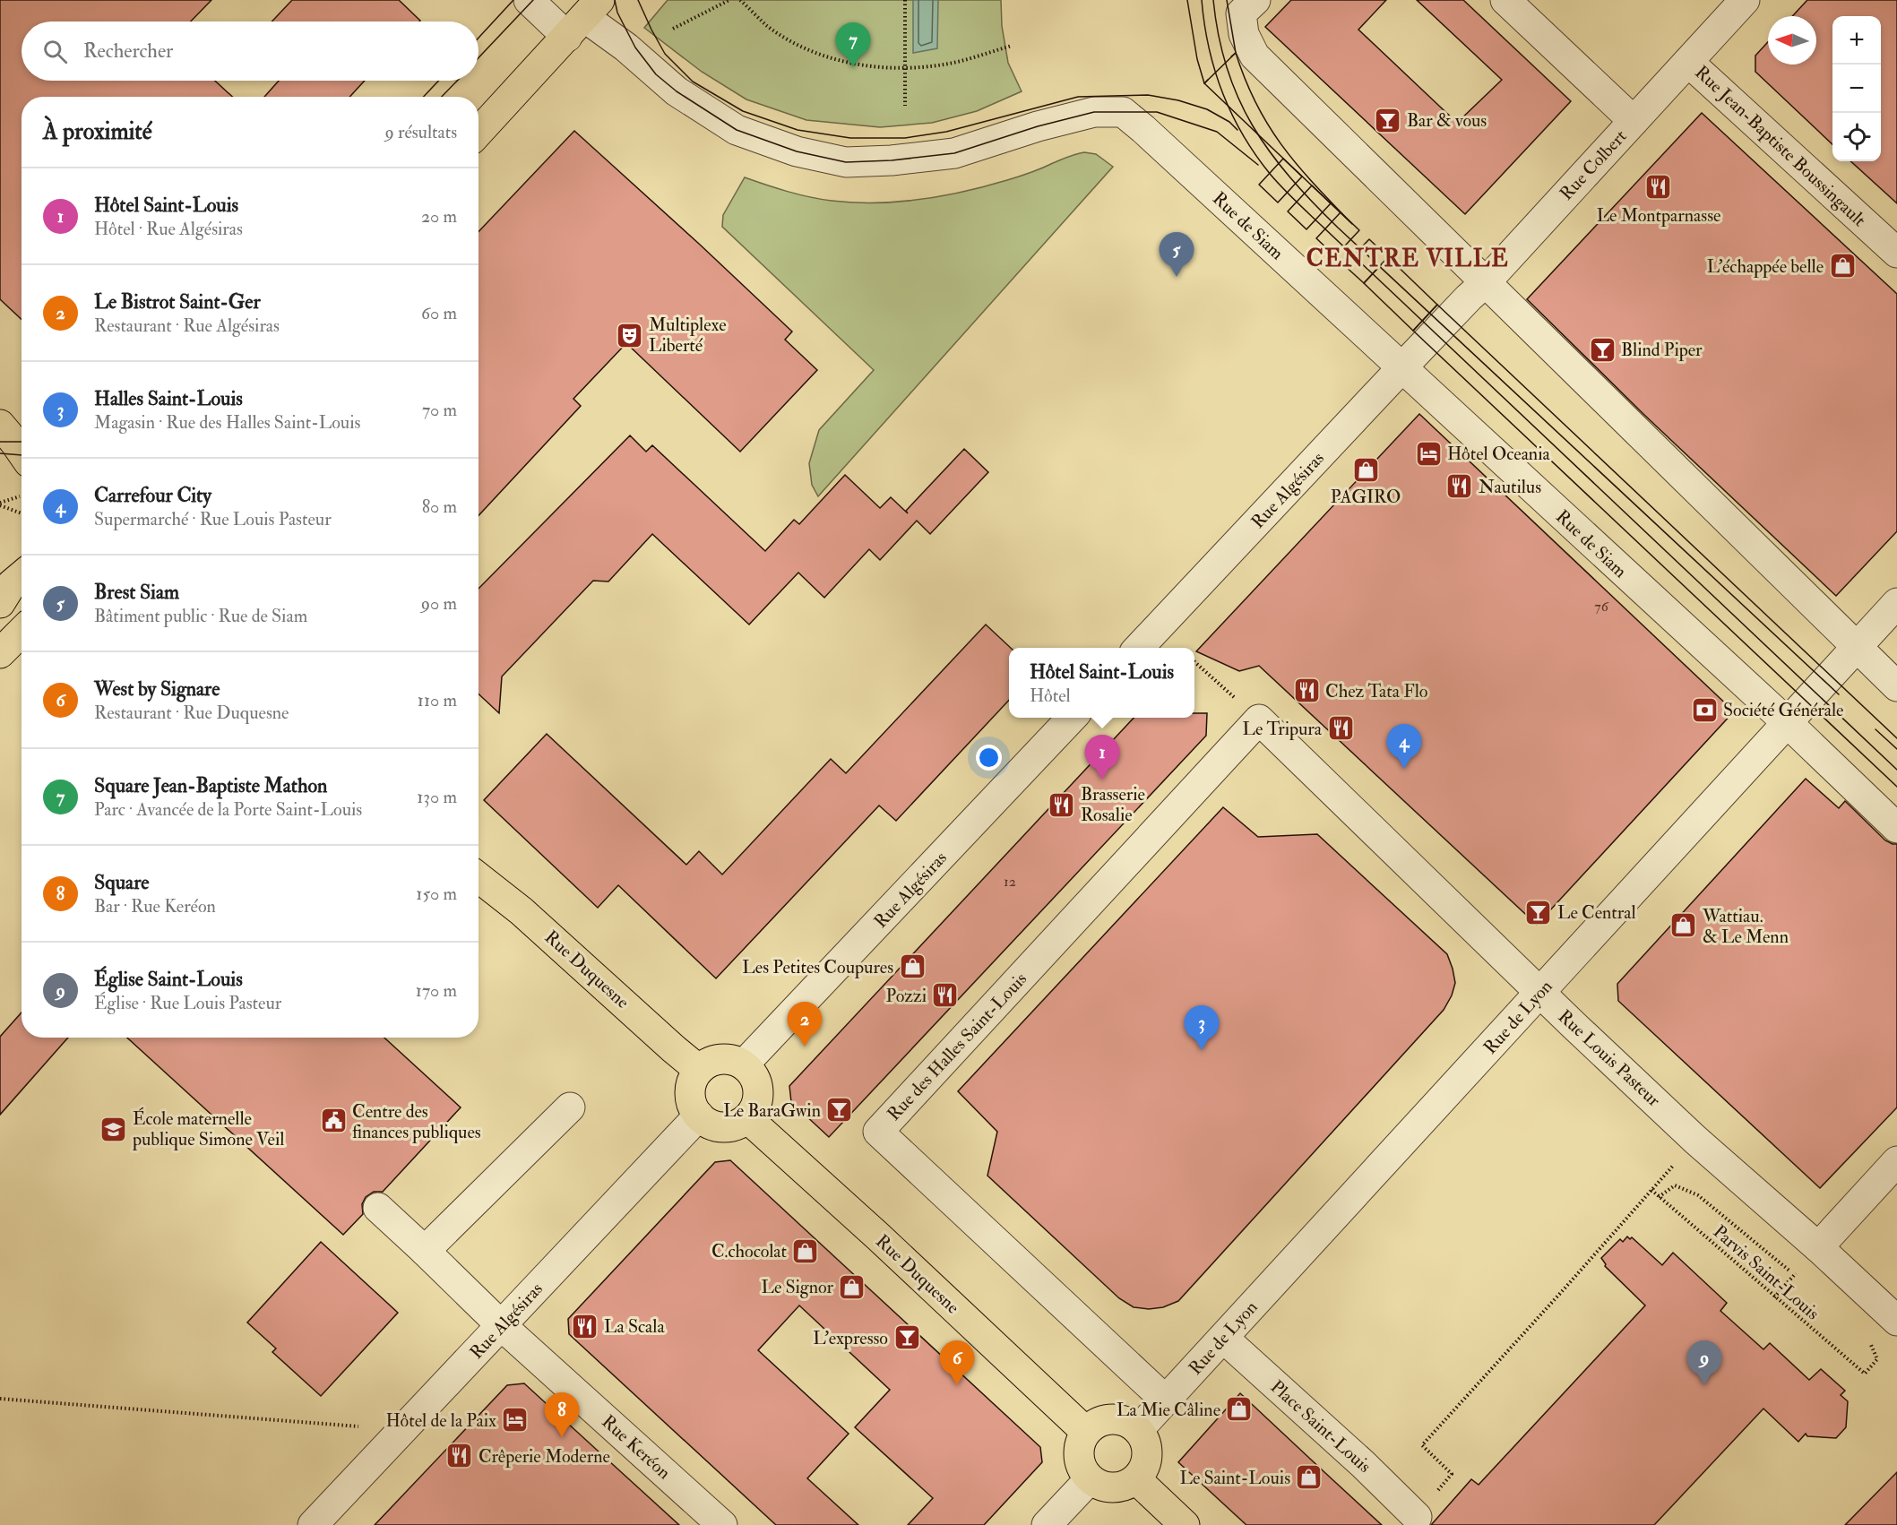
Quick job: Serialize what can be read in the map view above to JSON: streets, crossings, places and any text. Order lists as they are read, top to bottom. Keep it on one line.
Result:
{"streets":{"main road":["Rue Duquesne"],"street":["Rue Jean-Baptiste Boussingault","Rue Colbert","Rue de Siam","Rue Algésiras","Rue de Lyon","Rue des Halles Saint-Louis","Rue Louis Pasteur","Place Saint-Louis","Rue Keréon"],"path":["Parvis Saint-Louis"]},"crossings":[["Rue Jean-Baptiste Boussingault","Rue Colbert"],["Rue Colbert","Rue Algésiras"],["Rue de Siam","Rue Algésiras"],["Rue de Siam","Rue de Lyon"],["Rue Algésiras","Rue Duquesne"],["Rue Algésiras","Rue Keréon"],["Rue Duquesne","Rue de Lyon"],["Rue de Lyon","Rue des Halles Saint-Louis"],["Rue de Lyon","Rue Louis Pasteur"],["Rue de Lyon","Place Saint-Louis"],["Rue des Halles Saint-Louis","Rue Louis Pasteur"]],"districts":["CENTRE VILLE"],"places":{"bar":["Bar & vous","Blind Piper","Le Central","Le BaraGwin","L'expresso"],"restaurant":["Le Montparnasse","Nautilus","Chez Tata Flo","Le Tripura","Brasserie Rosalie","Pozzi","La Scala","Crêperie Moderne"],"shop":["L’échappée belle","PAGIRO","Wattiau. & Le Menn","Les Petites Coupures","C.chocolat","Le Signor","La Mie Câline","Le Saint-Louis"],"theatre":["Multiplexe Liberté"],"hotel":["Hôtel Oceania","Hôtel de la Paix"],"bank":["Société Générale"],"public building":["Centre des finances publiques"],"school or university":["École maternelle publique Simone Veil"]},"house_numbers":["76","12"],"north":"left","page":{"map_buttons":["+","−"],"search":"Rechercher","pins":["7","5","4","1","2","3","6","9","8"],"heading":["À proximité","9 résultats"],"list":[{"mark":"1","name":"Hôtel Saint-Louis","note":"Hôtel · Rue Algésiras","value":"20 m"},{"mark":"2","name":"Le Bistrot Saint-Ger","note":"Restaurant · Rue Algésiras","value":"60 m"},{"mark":"3","name":"Halles Saint-Louis","note":"Magasin · Rue des Halles Saint-Louis","value":"70 m"},{"mark":"4","name":"Carrefour City","note":"Supermarché · Rue Louis Pasteur","value":"80 m"},{"mark":"5","name":"Brest Siam","note":"Bâtiment public · Rue de Siam","value":"90 m"},{"mark":"6","name":"West by Signare","note":"Restaurant · Rue Duquesne","value":"110 m"},{"mark":"7","name":"Square Jean-Baptiste Mathon","note":"Parc · Avancée de la Porte Saint-Louis","value":"130 m"},{"mark":"8","name":"Square","note":"Bar · Rue Keréon","value":"150 m"},{"mark":"9","name":"Église Saint-Louis","note":"Église · Rue Louis Pasteur","value":"170 m"}],"popup":["Hôtel Saint-Louis","Hôtel"]}}
